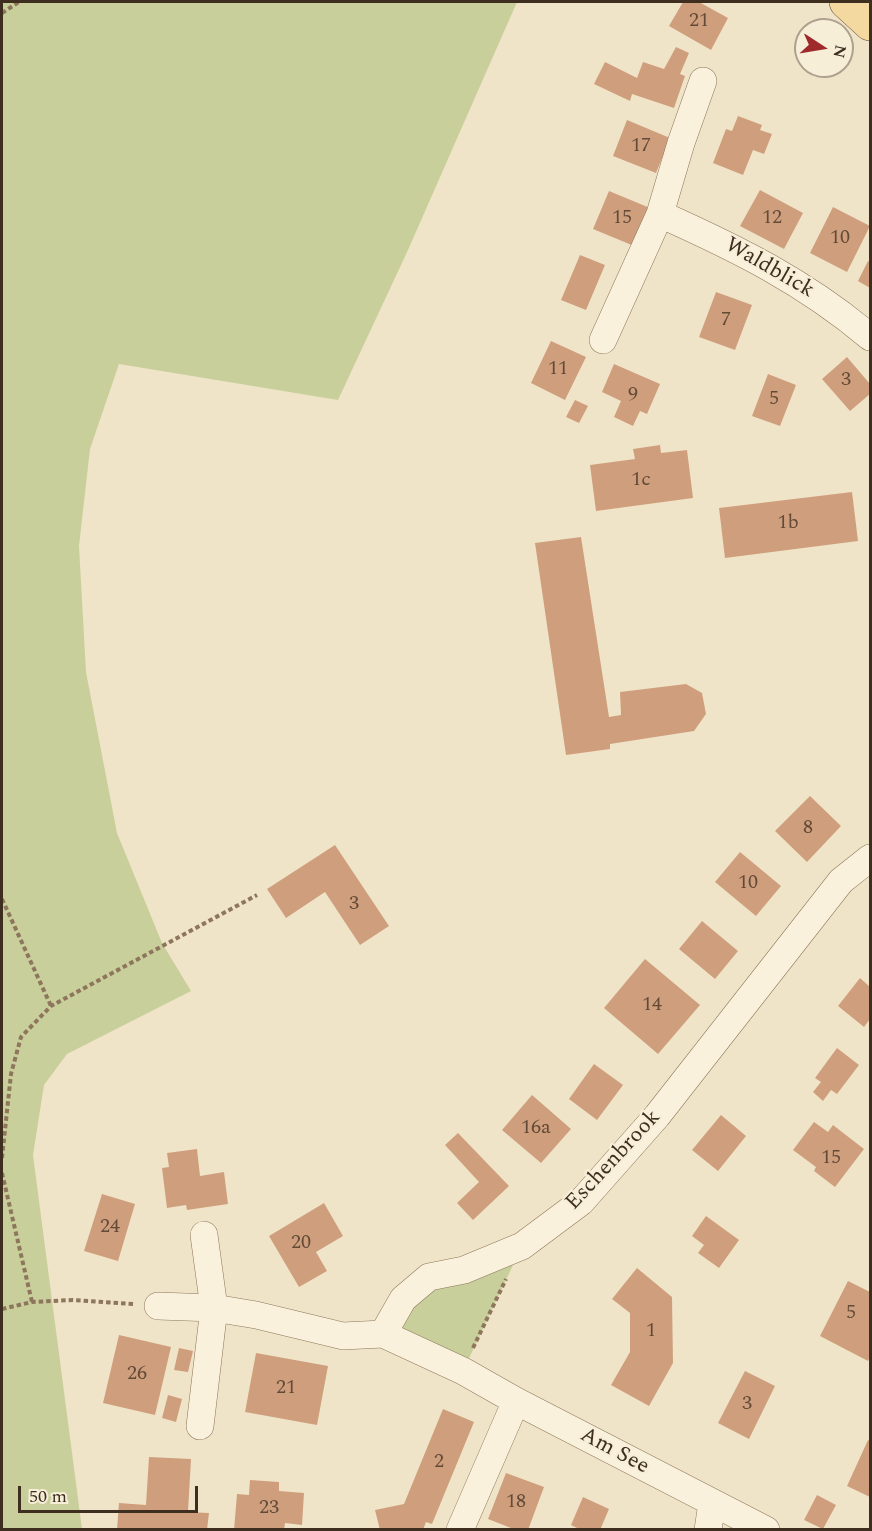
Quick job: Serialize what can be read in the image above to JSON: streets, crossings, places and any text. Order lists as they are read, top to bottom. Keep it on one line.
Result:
{"streets":{"street":["Waldblick","Eschenbrook","Am See"]},"crossings":[["Eschenbrook","Am See"]],"house_numbers":["21","17","15","12","10","7","11","3","9","5","1c","1b","8","10","3","14","16a","15","24","20","5","1","26","21","3","2","18","23"],"scale_bar":"50 m","north":"right"}
